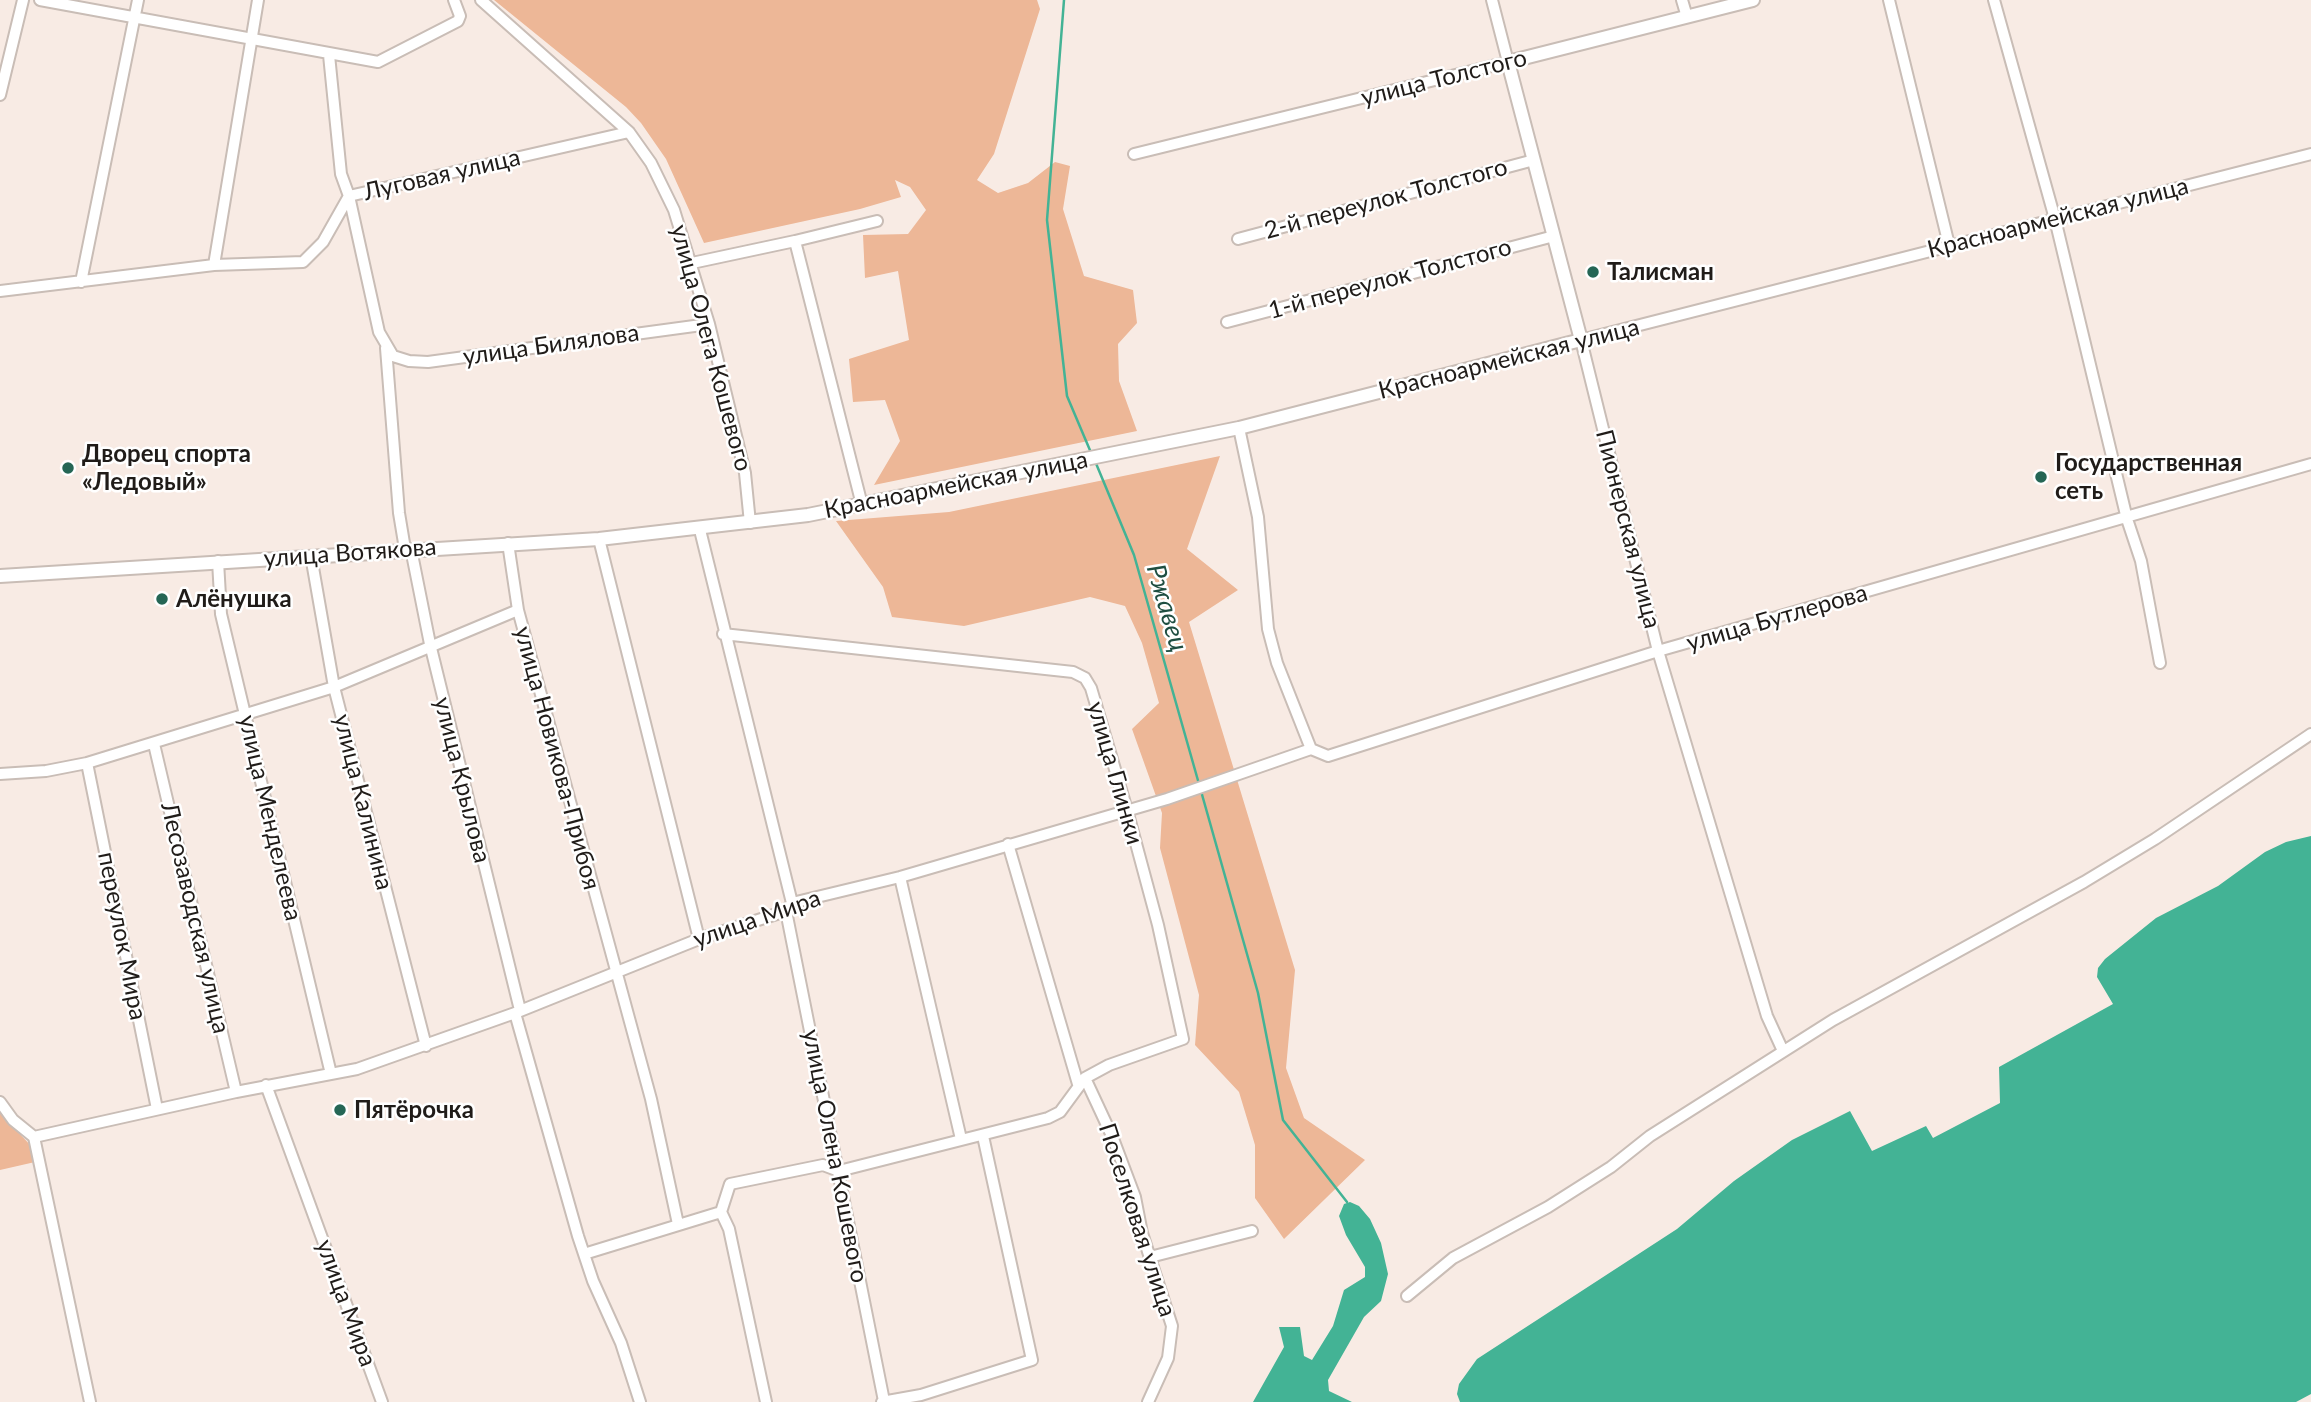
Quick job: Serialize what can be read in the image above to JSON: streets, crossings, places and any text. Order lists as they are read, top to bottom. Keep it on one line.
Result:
{"streets":{"street":["улица Толстого","Луговая улица","2-й переулок Толстого","Красноармейская улица","1-й переулок Толстого","улица Билялова","улица Олега Кошевого","Пионерская улица","улица Вотякова","улица Бутлерова","улица Новикова-Прибоя","улица Глинки","улица Крылова","улица Калинина","улица Менделеева","Лесозаводская улица","улица Мира","переулок Мира","улица Олена Кошевого","Поселковая улица"]},"crossings":[["улица Толстого","Пионерская улица"],["Луговая улица","улица Олега Кошевого"],["Луговая улица","улица Крылова"],["2-й переулок Толстого","Пионерская улица"],["Красноармейская улица","улица Олега Кошевого"],["Красноармейская улица","Пионерская улица"],["Красноармейская улица","улица Вотякова"],["1-й переулок Толстого","Пионерская улица"],["улица Билялова","улица Олега Кошевого"],["улица Билялова","улица Крылова"],["Пионерская улица","улица Бутлерова"],["улица Вотякова","улица Новикова-Прибоя"],["улица Вотякова","улица Крылова"],["улица Вотякова","улица Калинина"],["улица Вотякова","улица Менделеева"],["улица Бутлерова","улица Глинки"],["улица Бутлерова","улица Мира"],["улица Новикова-Прибоя","улица Мира"],["улица Глинки","улица Мира"],["улица Глинки","Поселковая улица"],["улица Крылова","улица Мира"],["улица Калинина","улица Мира"],["улица Менделеева","улица Мира"],["Лесозаводская улица","улица Мира"],["улица Мира","переулок Мира"],["улица Мира","улица Олена Кошевого"],["улица Мира","Поселковая улица"]],"water":["Ржавец"],"places":["Талисман","Дворец спорта «Ледовый»","Государственная сеть","Алёнушка","Пятёрочка"]}
